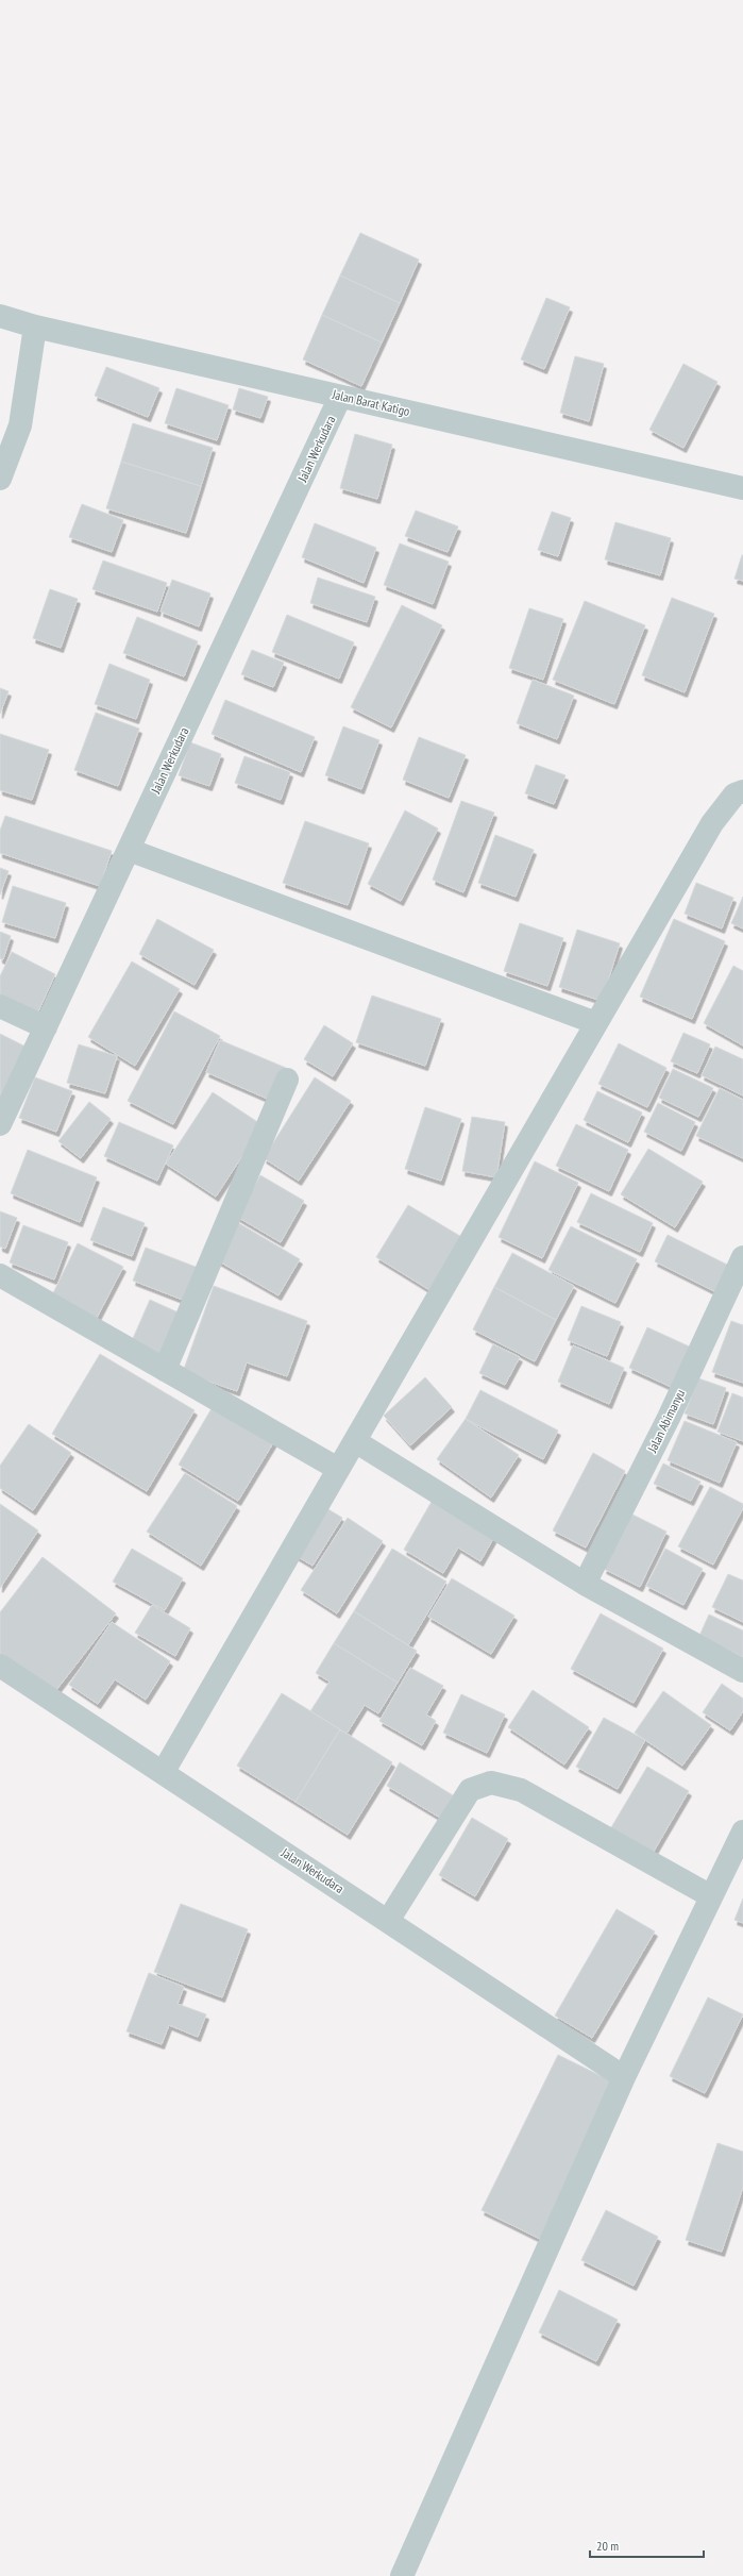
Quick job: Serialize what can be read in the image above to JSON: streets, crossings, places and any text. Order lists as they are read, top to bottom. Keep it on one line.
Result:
{"streets":{"street":["Jalan Barat Katigo","Jalan Werkudara","Jalan Abimanyu"]},"crossings":[["Jalan Barat Katigo","Jalan Werkudara"]],"scale_bar":"20 m"}
